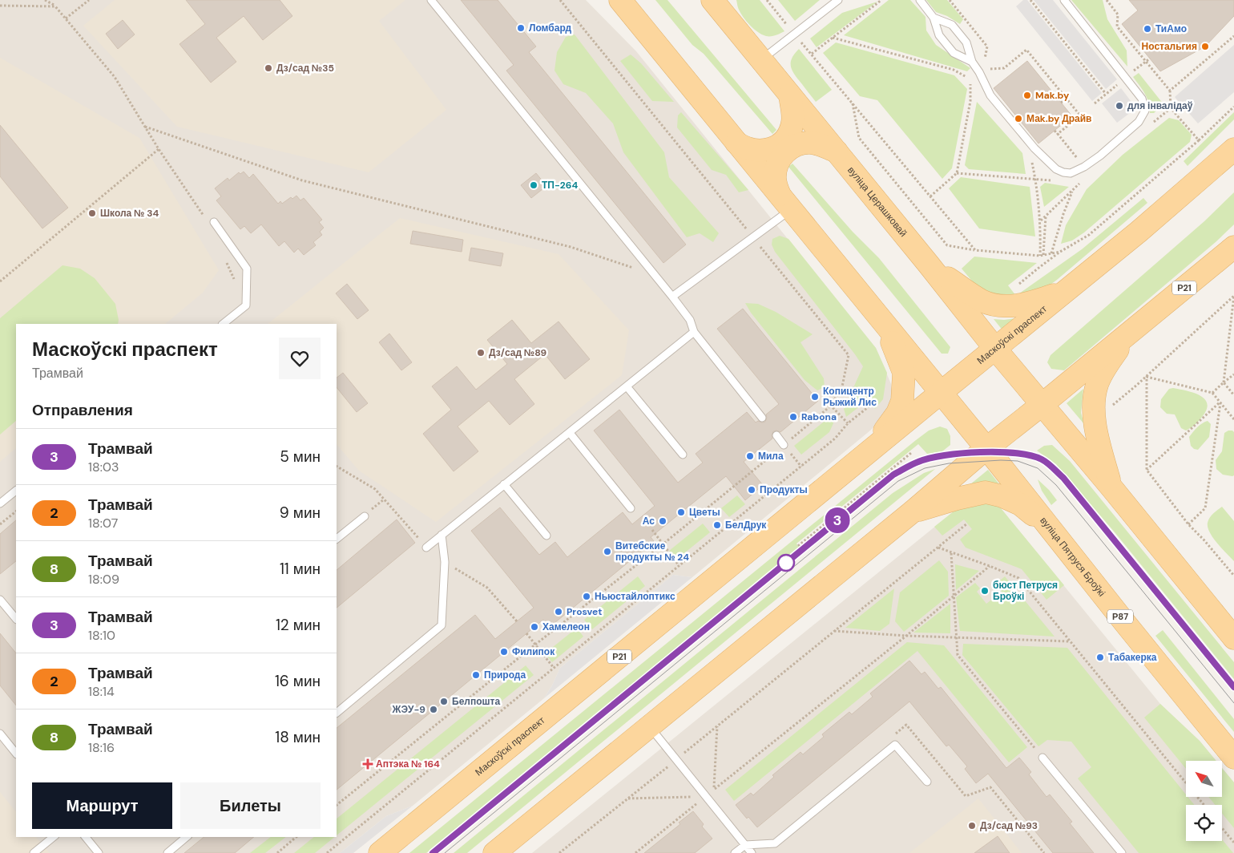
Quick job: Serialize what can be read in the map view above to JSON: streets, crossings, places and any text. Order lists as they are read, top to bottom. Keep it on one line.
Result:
{"streets":{"main road":["вуліца Церашковай","Р21","Маскоўскі праспект","вуліца Пятруся Броўкі","Р87"]},"crossings":[["вуліца Церашковай","Р21"],["вуліца Церашковай","Маскоўскі праспект"],["Р21","вуліца Пятруся Броўкі"],["Р21","Р87"],["Маскоўскі праспект","вуліца Пятруся Броўкі"],["вуліца Пятруся Броўкі","Р87"]],"places":{"other":["Ломбард","ТиАмо","Ностальгия","Дз/сад №35","Mak.by","для інвалідаў","Маk.by Драйв","ТП-264","Школа № 34","Дз/сад №89","Копицентр Рыжий Лис","Rabona","Мила","Продукты","Цветы","Ас","БелДрук","Витебские продукты № 24","бюст Петруся Броўкі","Ньюстайлоптикс","Prosvet","Хамелеон","Филипок","Табакерка","Природа","Белпошта","ЖЭУ-9","Дз/сад №93"],"health":["Аптэка № 164"]},"lines":["tram line 3"],"north":"top left","page":{"on_map":"3","heading":[["Маскоўскі праспект","Трамвай"],"Отправления"],"list":[{"mark":"3","name":"Трамвай","note":"18:03","value":"5 мин"},{"mark":"2","name":"Трамвай","note":"18:07","value":"9 мин"},{"mark":"8","name":"Трамвай","note":"18:09","value":"11 мин"},{"mark":"3","name":"Трамвай","note":"18:10","value":"12 мин"},{"mark":"2","name":"Трамвай","note":"18:14","value":"16 мин"},{"mark":"8","name":"Трамвай","note":"18:16","value":"18 мин"}],"buttons":["Маршрут","Билеты"]}}
